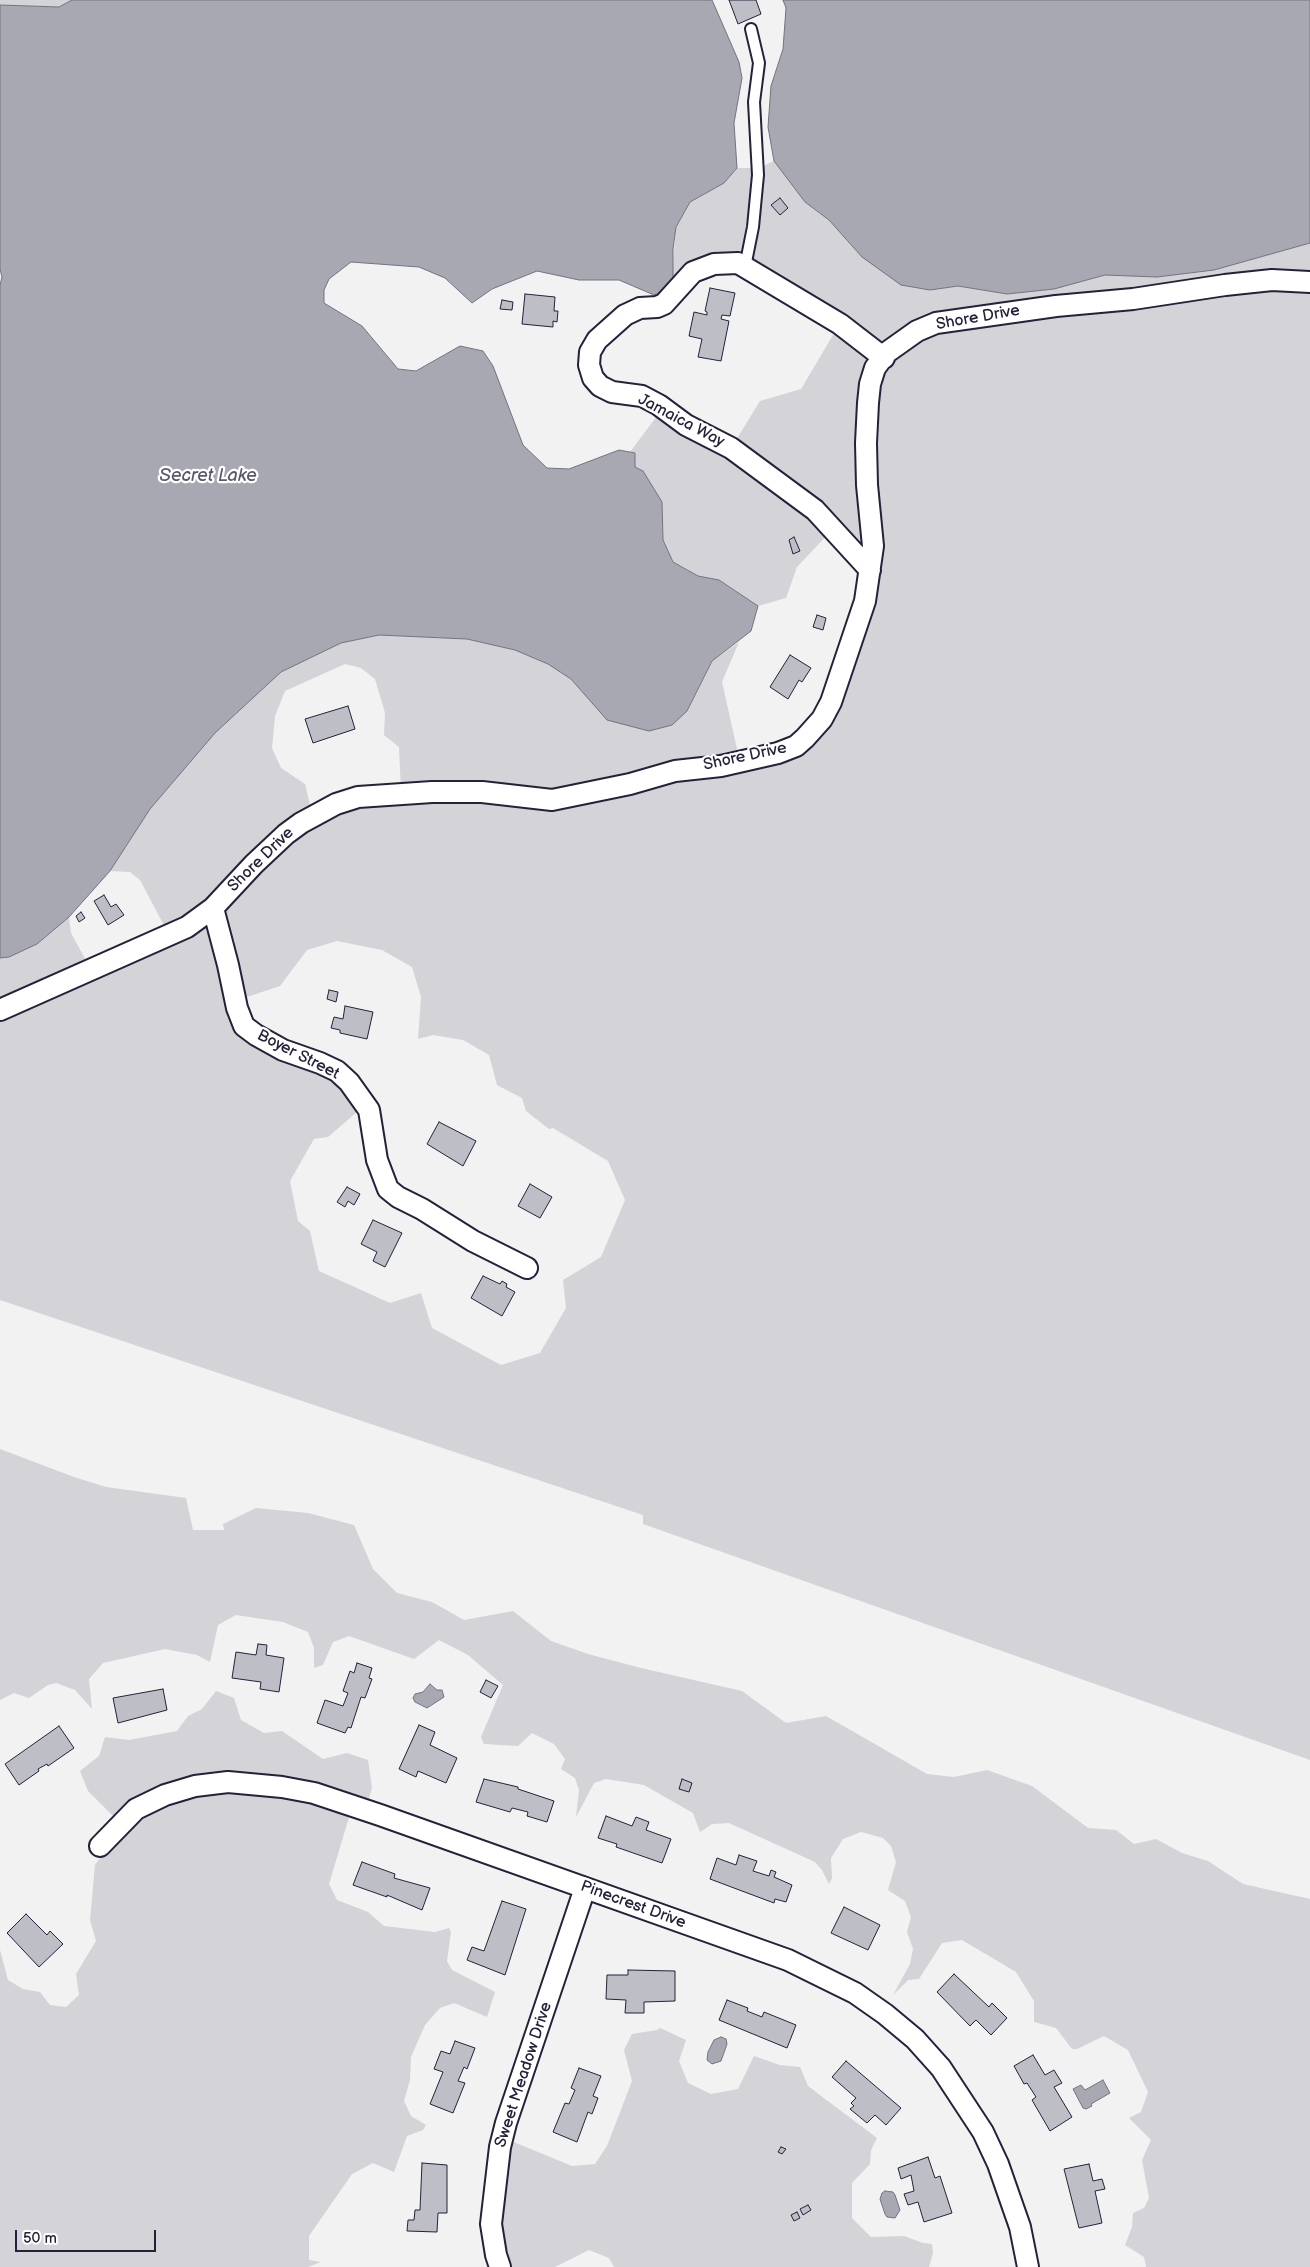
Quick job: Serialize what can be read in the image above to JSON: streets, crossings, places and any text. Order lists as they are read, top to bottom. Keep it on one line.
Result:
{"streets":{"street":["Shore Drive","Jamaica Way","Boyer Street","Pinecrest Drive","Sweet Meadow Drive"]},"crossings":[["Shore Drive","Jamaica Way"],["Shore Drive","Boyer Street"],["Pinecrest Drive","Sweet Meadow Drive"]],"water":["Secret Lake"],"scale_bar":"50 m"}
